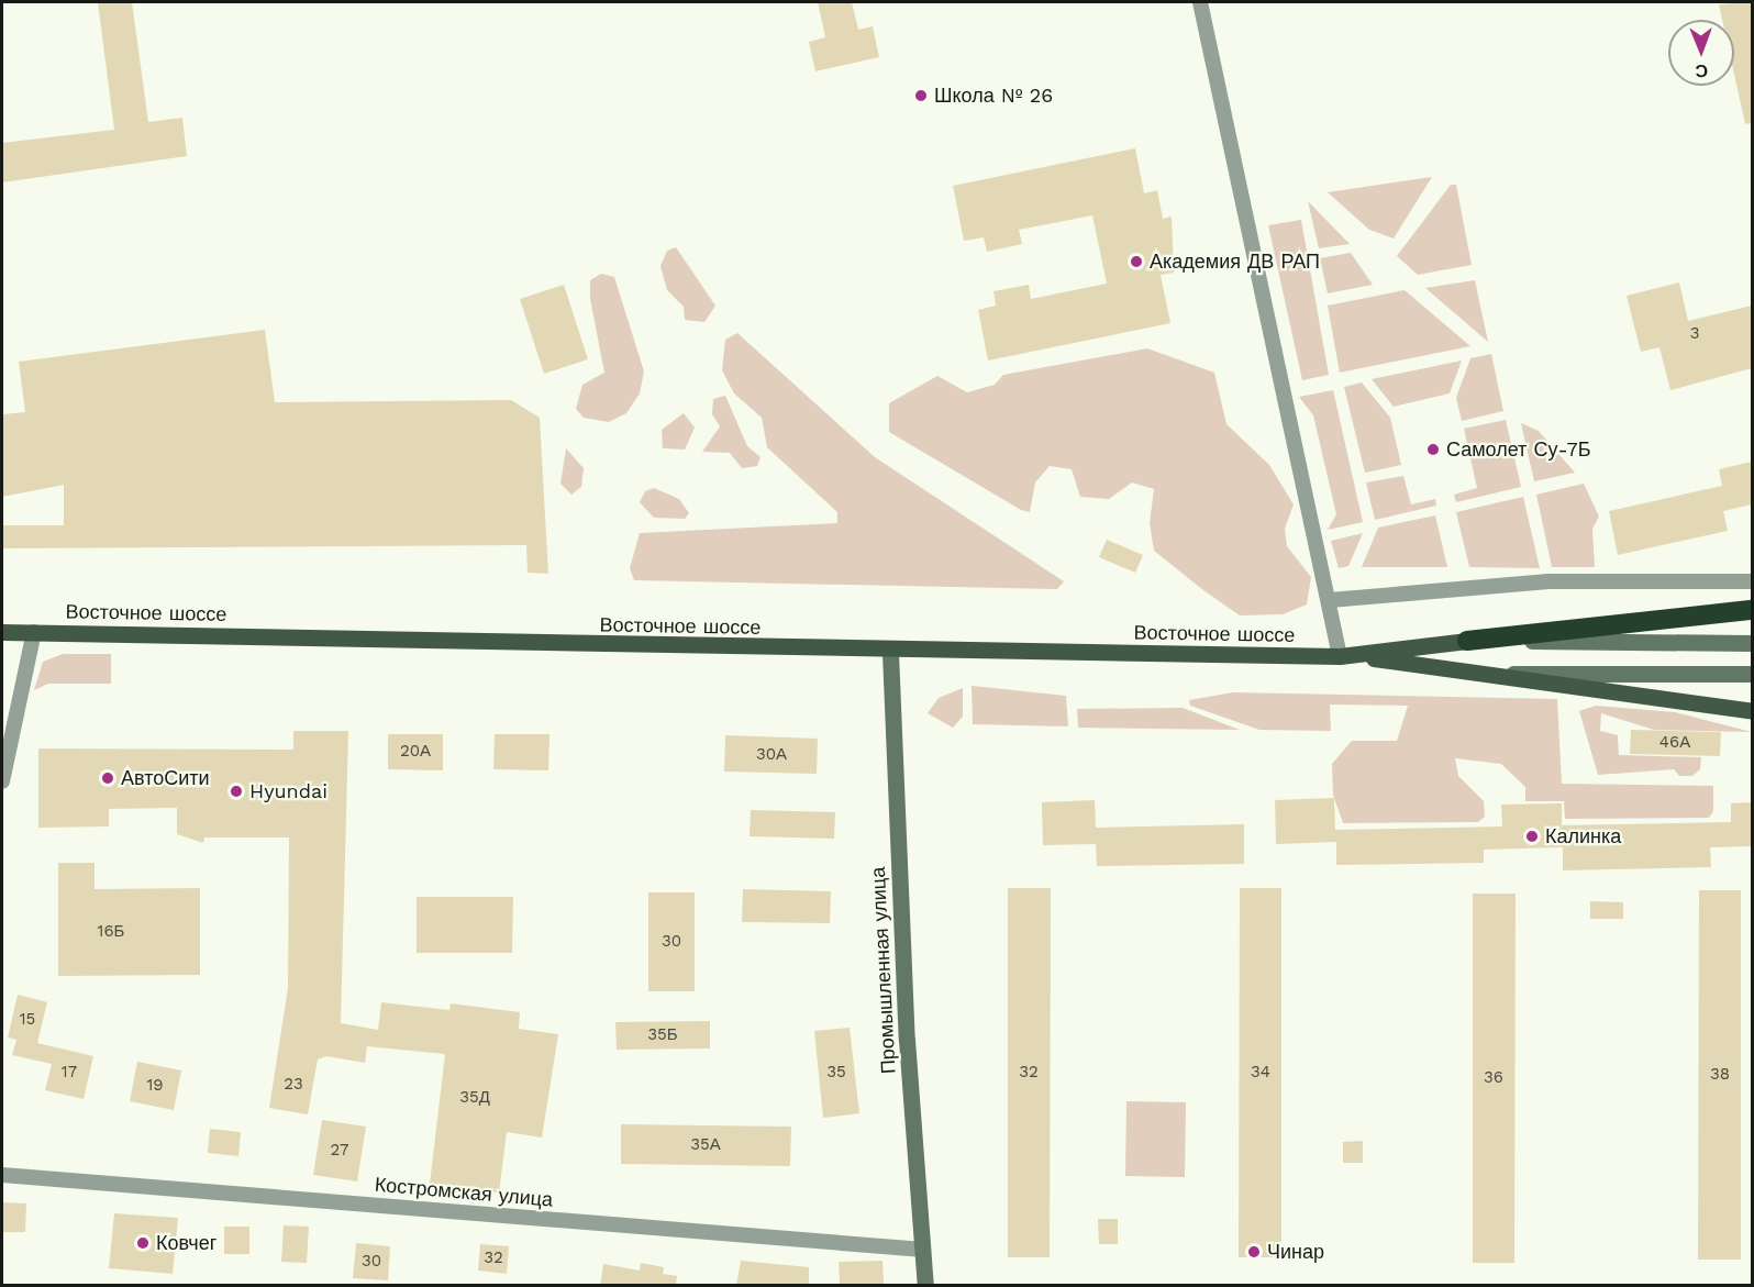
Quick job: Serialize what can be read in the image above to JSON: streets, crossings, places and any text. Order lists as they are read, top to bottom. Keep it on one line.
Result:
{"streets":{"main road":["Восточное шоссе"],"street":["Промышленная улица","Костромская улица"]},"crossings":[["Восточное шоссе","Промышленная улица"],["Промышленная улица","Костромская улица"]],"places":["Школа № 26","Академия ДВ РАП","Самолет Су-7Б","АвтоСити","Hyundai","Калинка","Ковчег","Чинар"],"house_numbers":["3","46А","20А","30А","16Б","30","15","35Б","17","35","32","34","38","36","23","19","35Д","35А","27","32","30"],"north":"bottom"}
